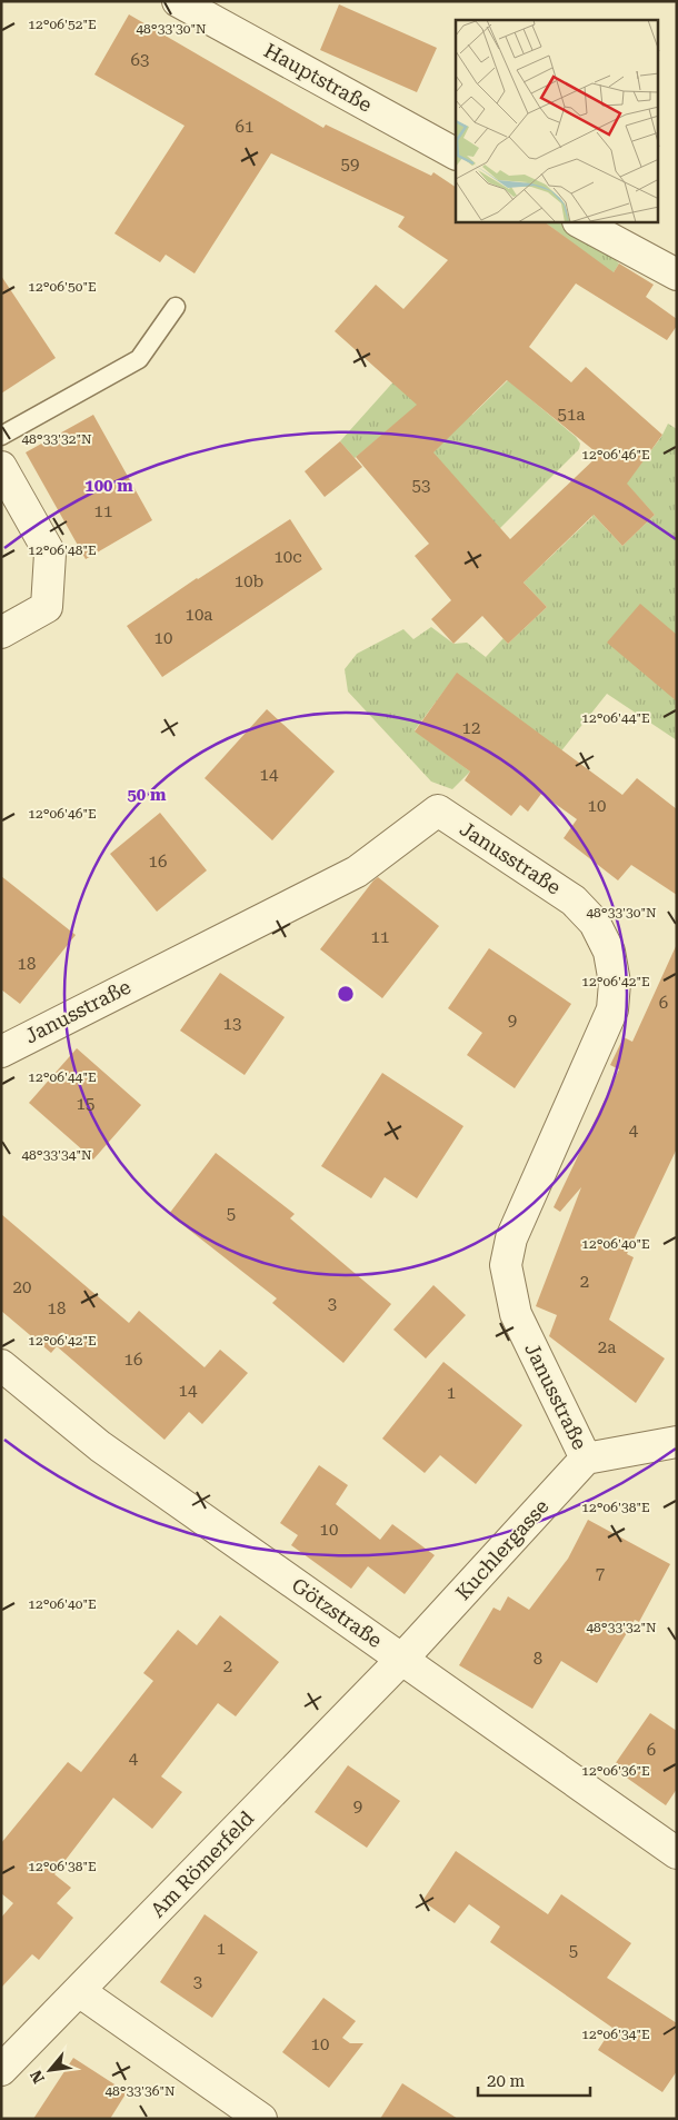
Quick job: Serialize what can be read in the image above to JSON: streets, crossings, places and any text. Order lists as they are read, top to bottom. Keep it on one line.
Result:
{"streets":{"street":["Hauptstraße","Janusstraße","Kuchlergasse","Götzstraße","Am Römerfeld"]},"crossings":[["Janusstraße","Kuchlergasse"],["Kuchlergasse","Götzstraße"],["Kuchlergasse","Am Römerfeld"],["Götzstraße","Am Römerfeld"]],"house_numbers":["63","61","59","51a","53","11","10c","10b","10a","10","12","14","10","16","11","18","6","9","13","15","4","5","2","20","3","18","2a","16","14","1","10","7","8","2","6","4","9","1","5","3","10"],"scale_bar":"20 m","north":"bottom left","coordinates":["12°06'52\"E","48°33'30\"N","12°06'50\"E","48°33'32\"N","12°06'46\"E","12°06'48\"E","12°06'44\"E","12°06'42\"E","48°33'34\"N","12°06'40\"E","12°06'38\"E","12°06'36\"E","12°06'34\"E","48°33'36\"N"],"rings":["100 m","50 m"]}
